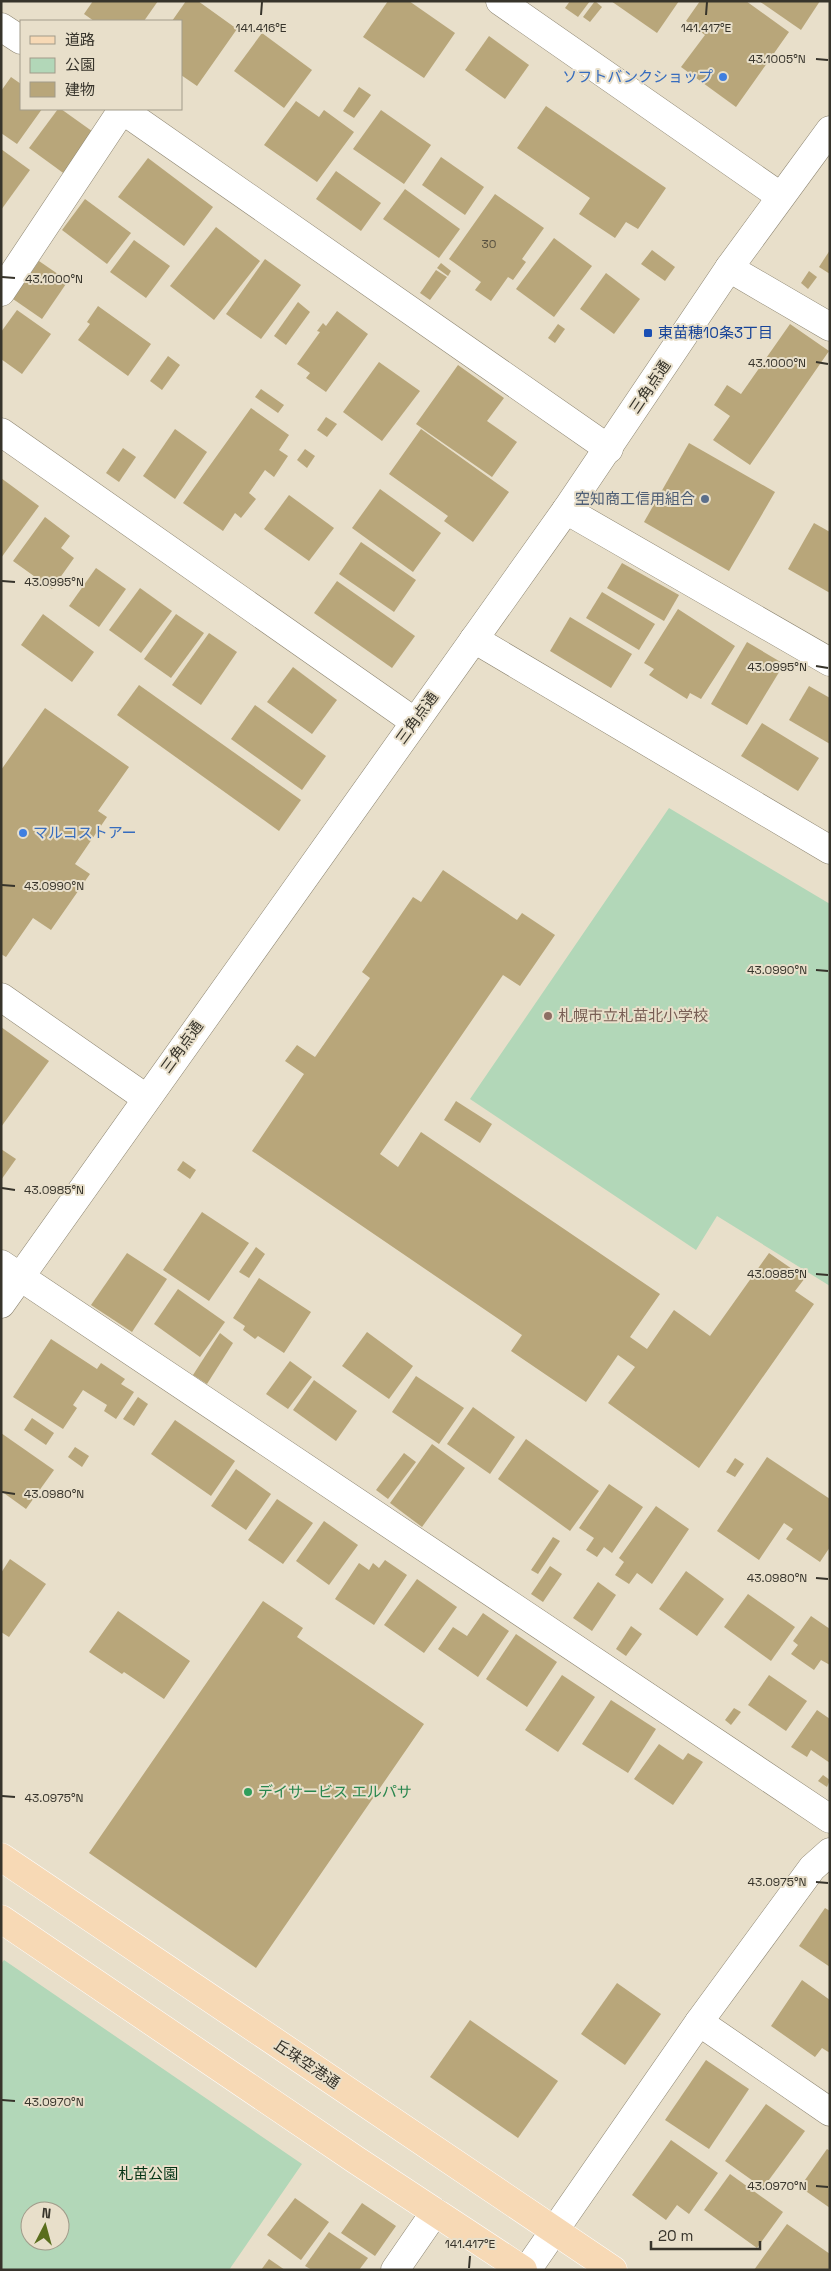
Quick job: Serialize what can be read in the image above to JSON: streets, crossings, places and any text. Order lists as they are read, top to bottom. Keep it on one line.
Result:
{"streets":{"main road":["丘珠空港通"],"street":["三角点通"]},"parks":["札苗公園"],"places":{"other":["ソフトバンクショップ","空知商工信用組合","マルコストアー","札幌市立札苗北小学校","デイサービス エルパサ"],"transit":["東苗穂10条3丁目"]},"house_numbers":["30"],"legend":["道路","公園","建物"],"scale_bar":"20 m","north":"top","coordinates":["141.416°E","141.417°E","43.1005°N","43.1000°N","43.0995°N","43.0990°N","43.0985°N","43.0980°N","43.0975°N","43.0970°N"]}
